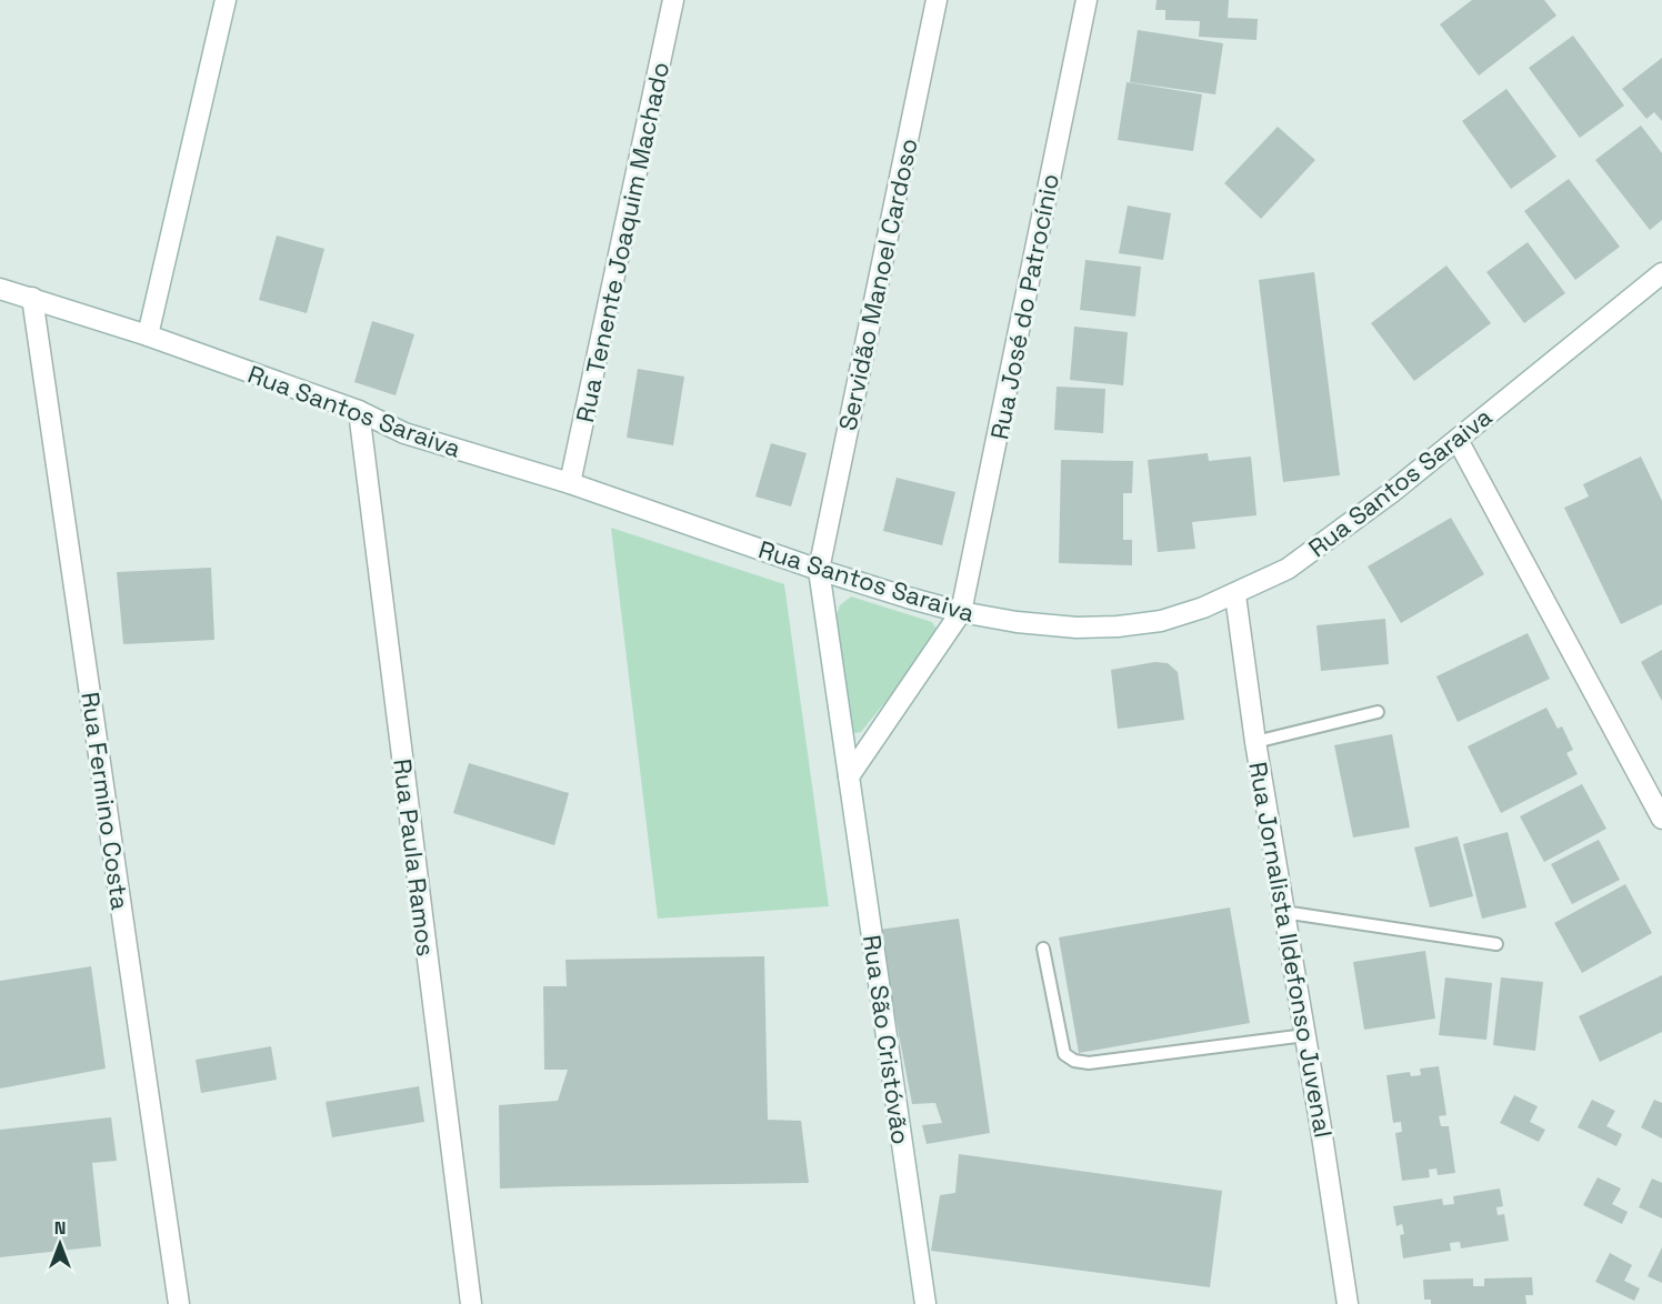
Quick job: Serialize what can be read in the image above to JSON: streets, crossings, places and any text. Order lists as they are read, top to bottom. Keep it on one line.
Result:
{"streets":{"street":["Rua Tenente Joaquim Machado","Servidão Manoel Cardoso","Rua José do Patrocínio","Rua Santos Saraiva","Rua Fermino Costa","Rua Paula Ramos","Rua Jornalista Ildefonso Juvenal","Rua São Cristóvão"]},"crossings":[["Rua Tenente Joaquim Machado","Rua Santos Saraiva"],["Servidão Manoel Cardoso","Rua Santos Saraiva"],["Servidão Manoel Cardoso","Rua São Cristóvão"],["Rua José do Patrocínio","Rua Santos Saraiva"],["Rua Santos Saraiva","Rua Fermino Costa"],["Rua Santos Saraiva","Rua Paula Ramos"],["Rua Santos Saraiva","Rua Jornalista Ildefonso Juvenal"],["Rua Santos Saraiva","Rua São Cristóvão"]],"north":"top"}
